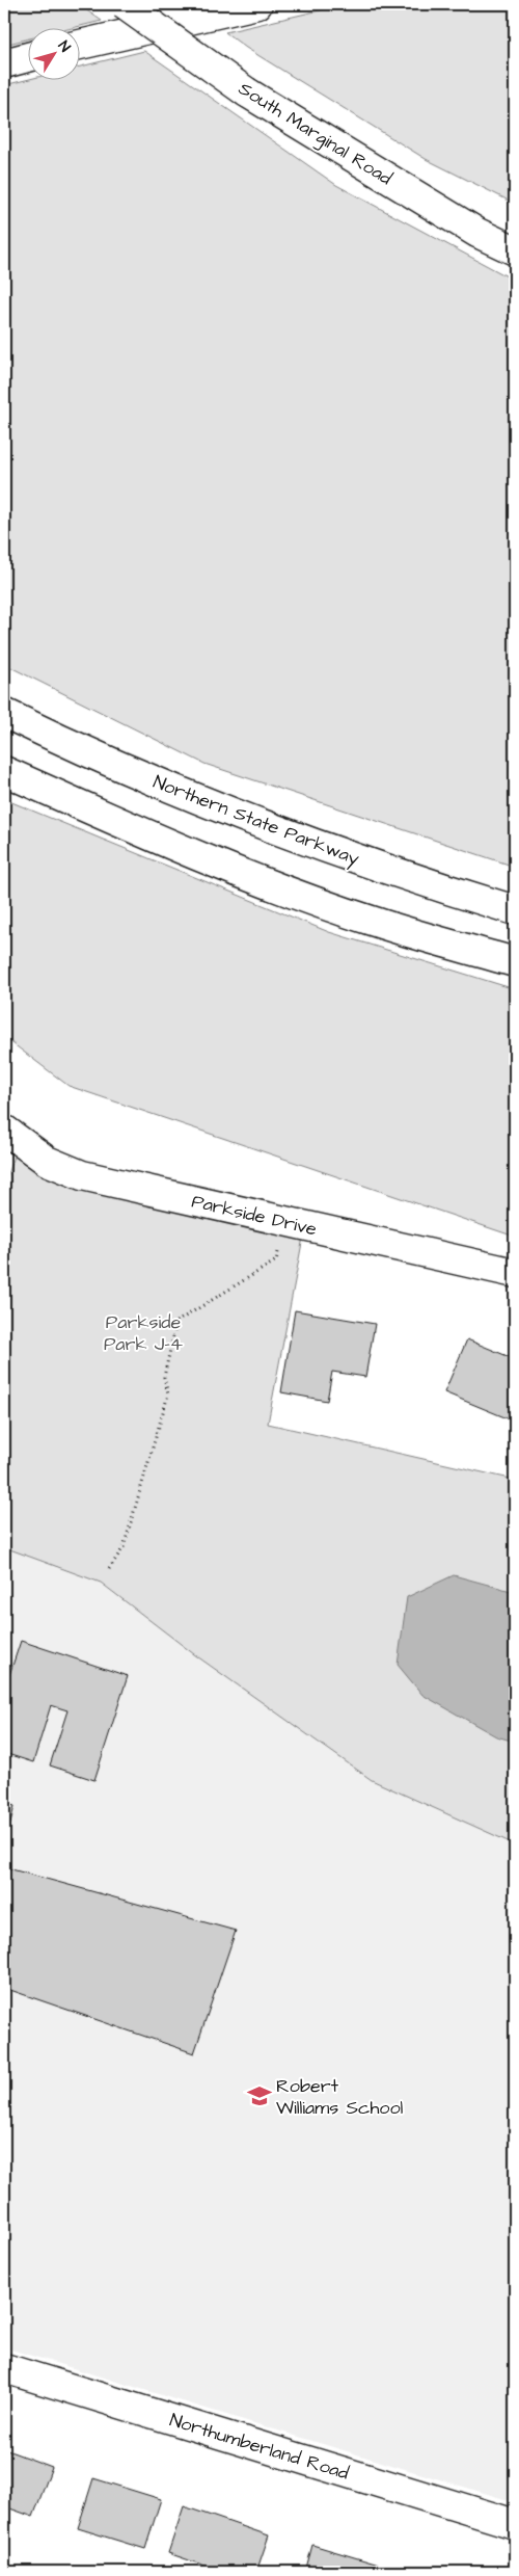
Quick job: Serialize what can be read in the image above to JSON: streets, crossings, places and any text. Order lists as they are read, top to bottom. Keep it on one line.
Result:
{"streets":{"main road":["South Marginal Road","Northern State Parkway","Parkside Drive","Northumberland Road"]},"parks":["Parkside Park J-4"],"places":{"school or university":["Robert Williams School"]},"north":"top right"}
